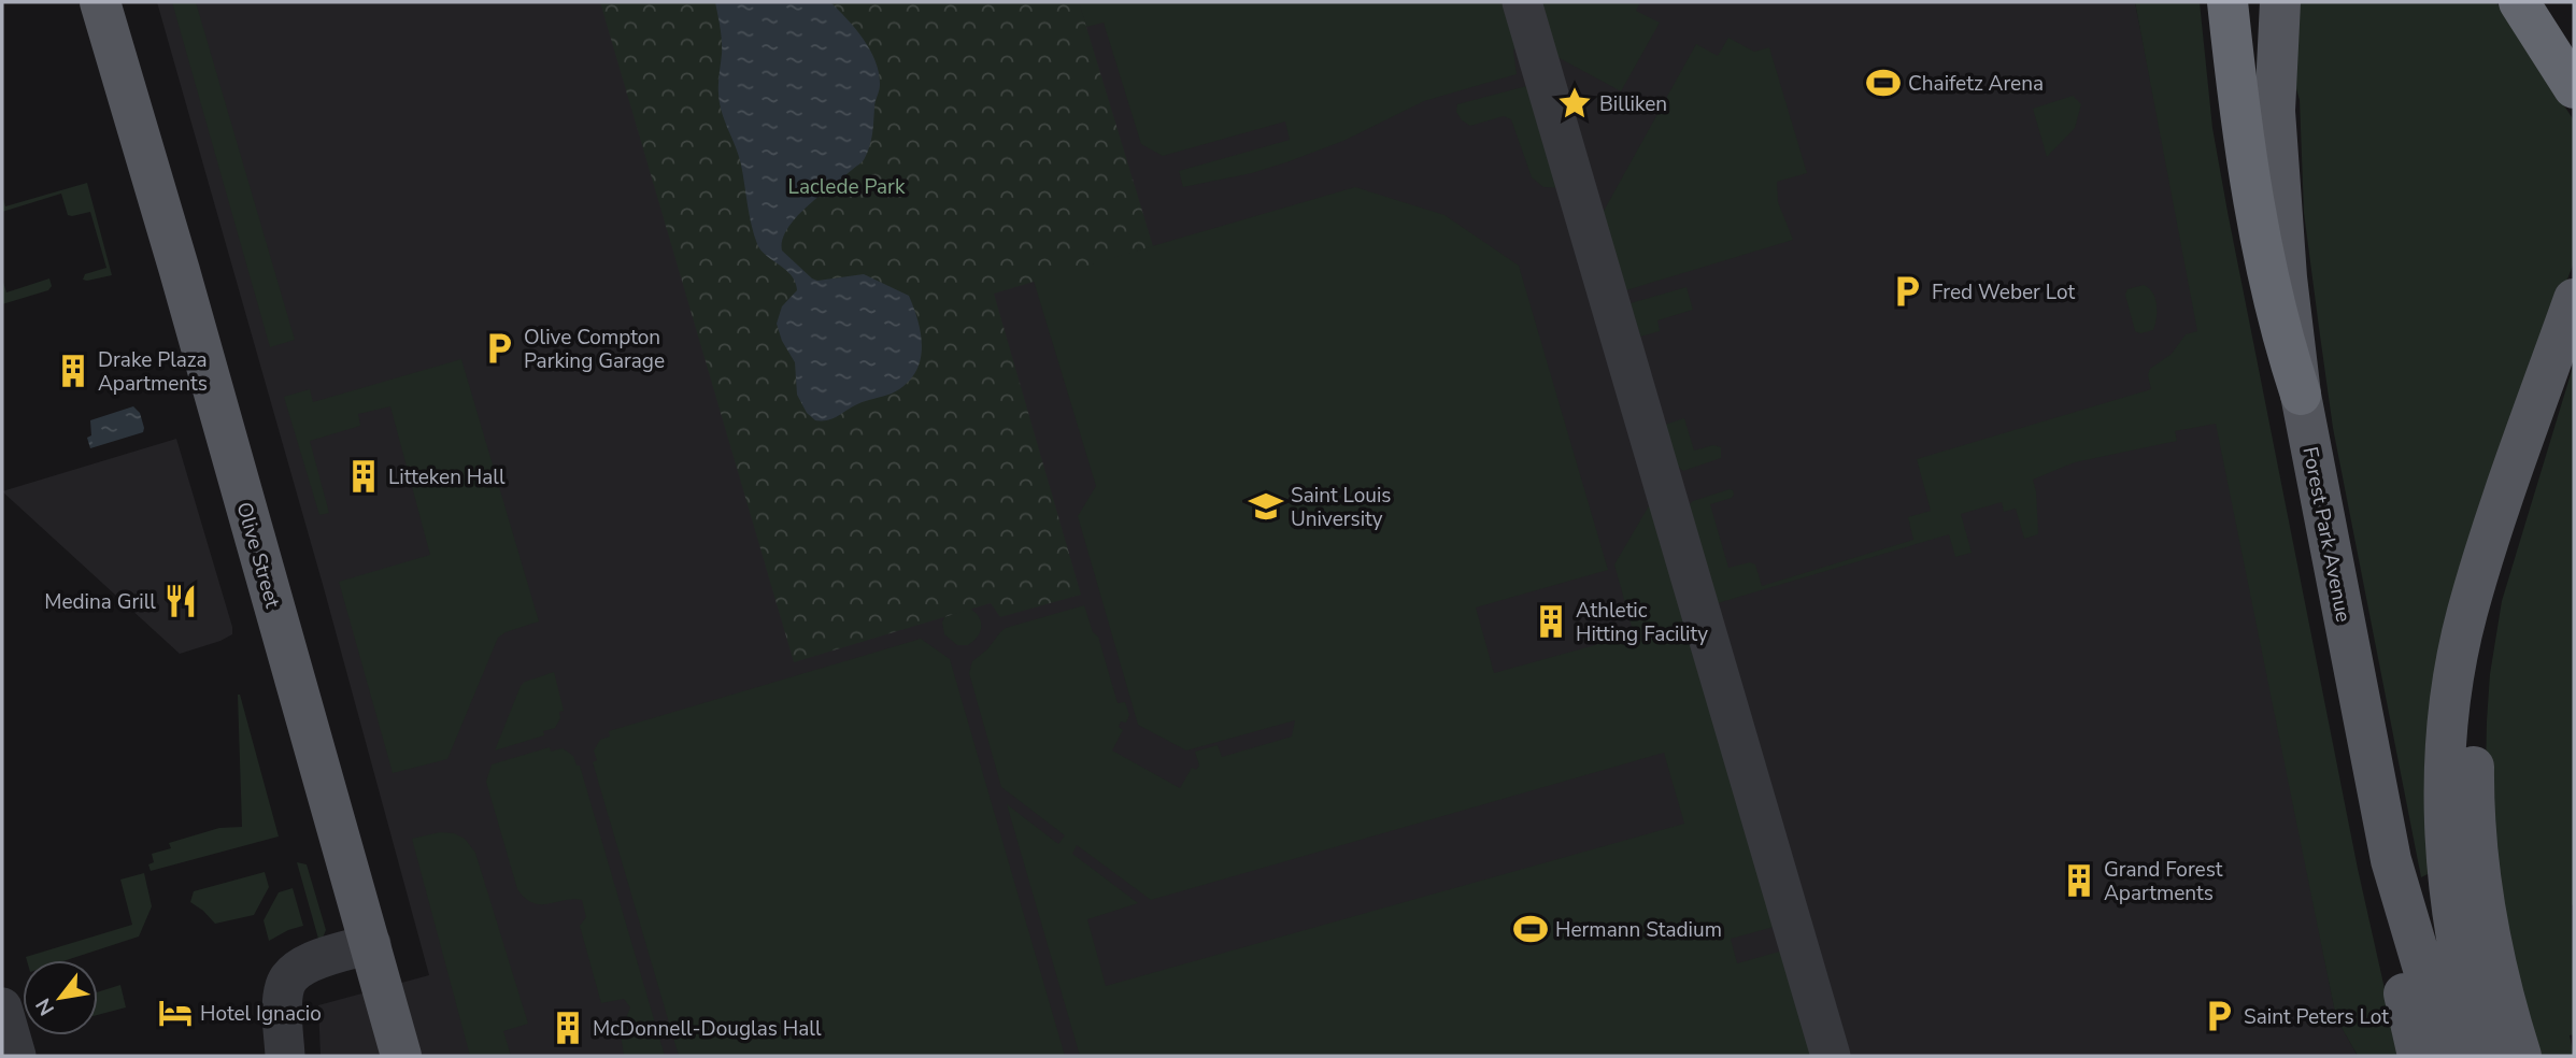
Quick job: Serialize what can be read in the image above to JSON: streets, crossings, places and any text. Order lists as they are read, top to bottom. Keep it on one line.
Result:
{"streets":{"main road":["Forest Park Avenue","Olive Street"]},"parks":["Laclede Park"],"places":{"sports":["Chaifetz Arena","Hermann Stadium"],"place":["Billiken"],"parking":["Fred Weber Lot","Olive Compton Parking Garage","Saint Peters Lot"],"building":["Drake Plaza Apartments","Litteken Hall","Athletic Hitting Facility","Grand Forest Apartments","McDonnell-Douglas Hall"],"school or university":["Saint Louis University"],"restaurant":["Medina Grill"],"hotel":["Hotel Ignacio"]},"north":"bottom left"}
